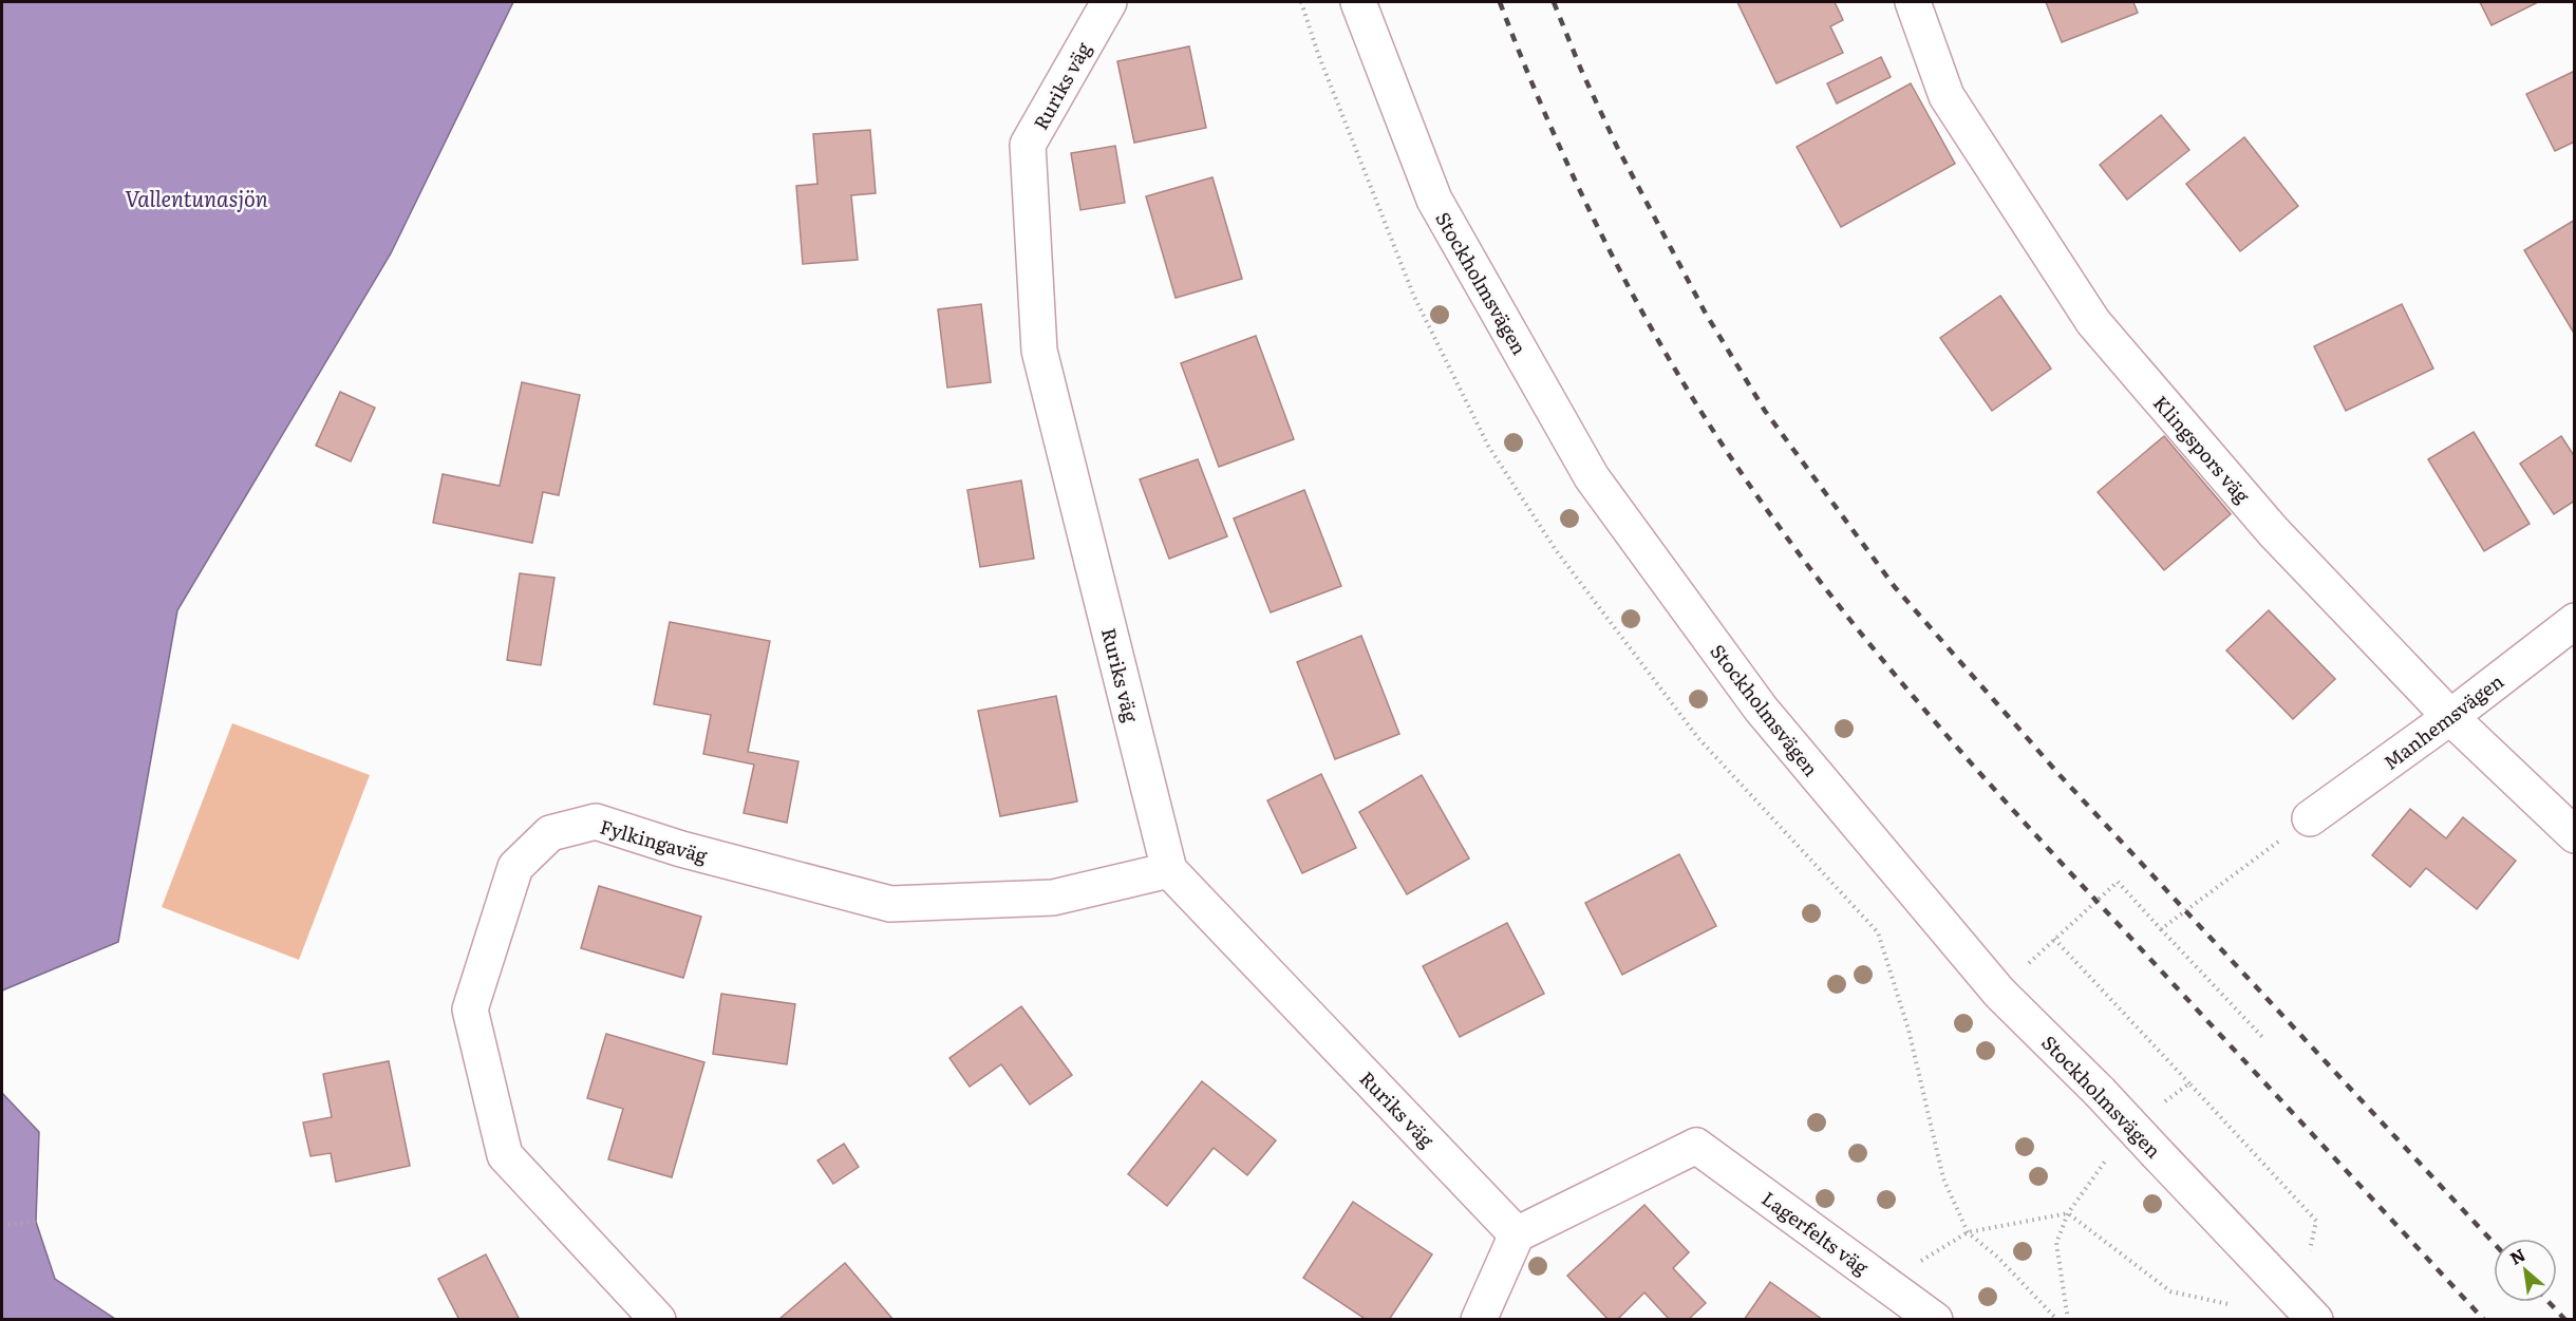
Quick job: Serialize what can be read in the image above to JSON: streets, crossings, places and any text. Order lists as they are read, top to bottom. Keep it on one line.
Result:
{"streets":{"street":["Ruriks väg","Stockholmsvägen","Klingspors väg","Manhemsvägen","Fylkingaväg","Lagerfelts väg"]},"crossings":[["Ruriks väg","Fylkingaväg"],["Ruriks väg","Lagerfelts väg"],["Klingspors väg","Manhemsvägen"]],"water":["Vallentunasjön"],"north":"top left"}
